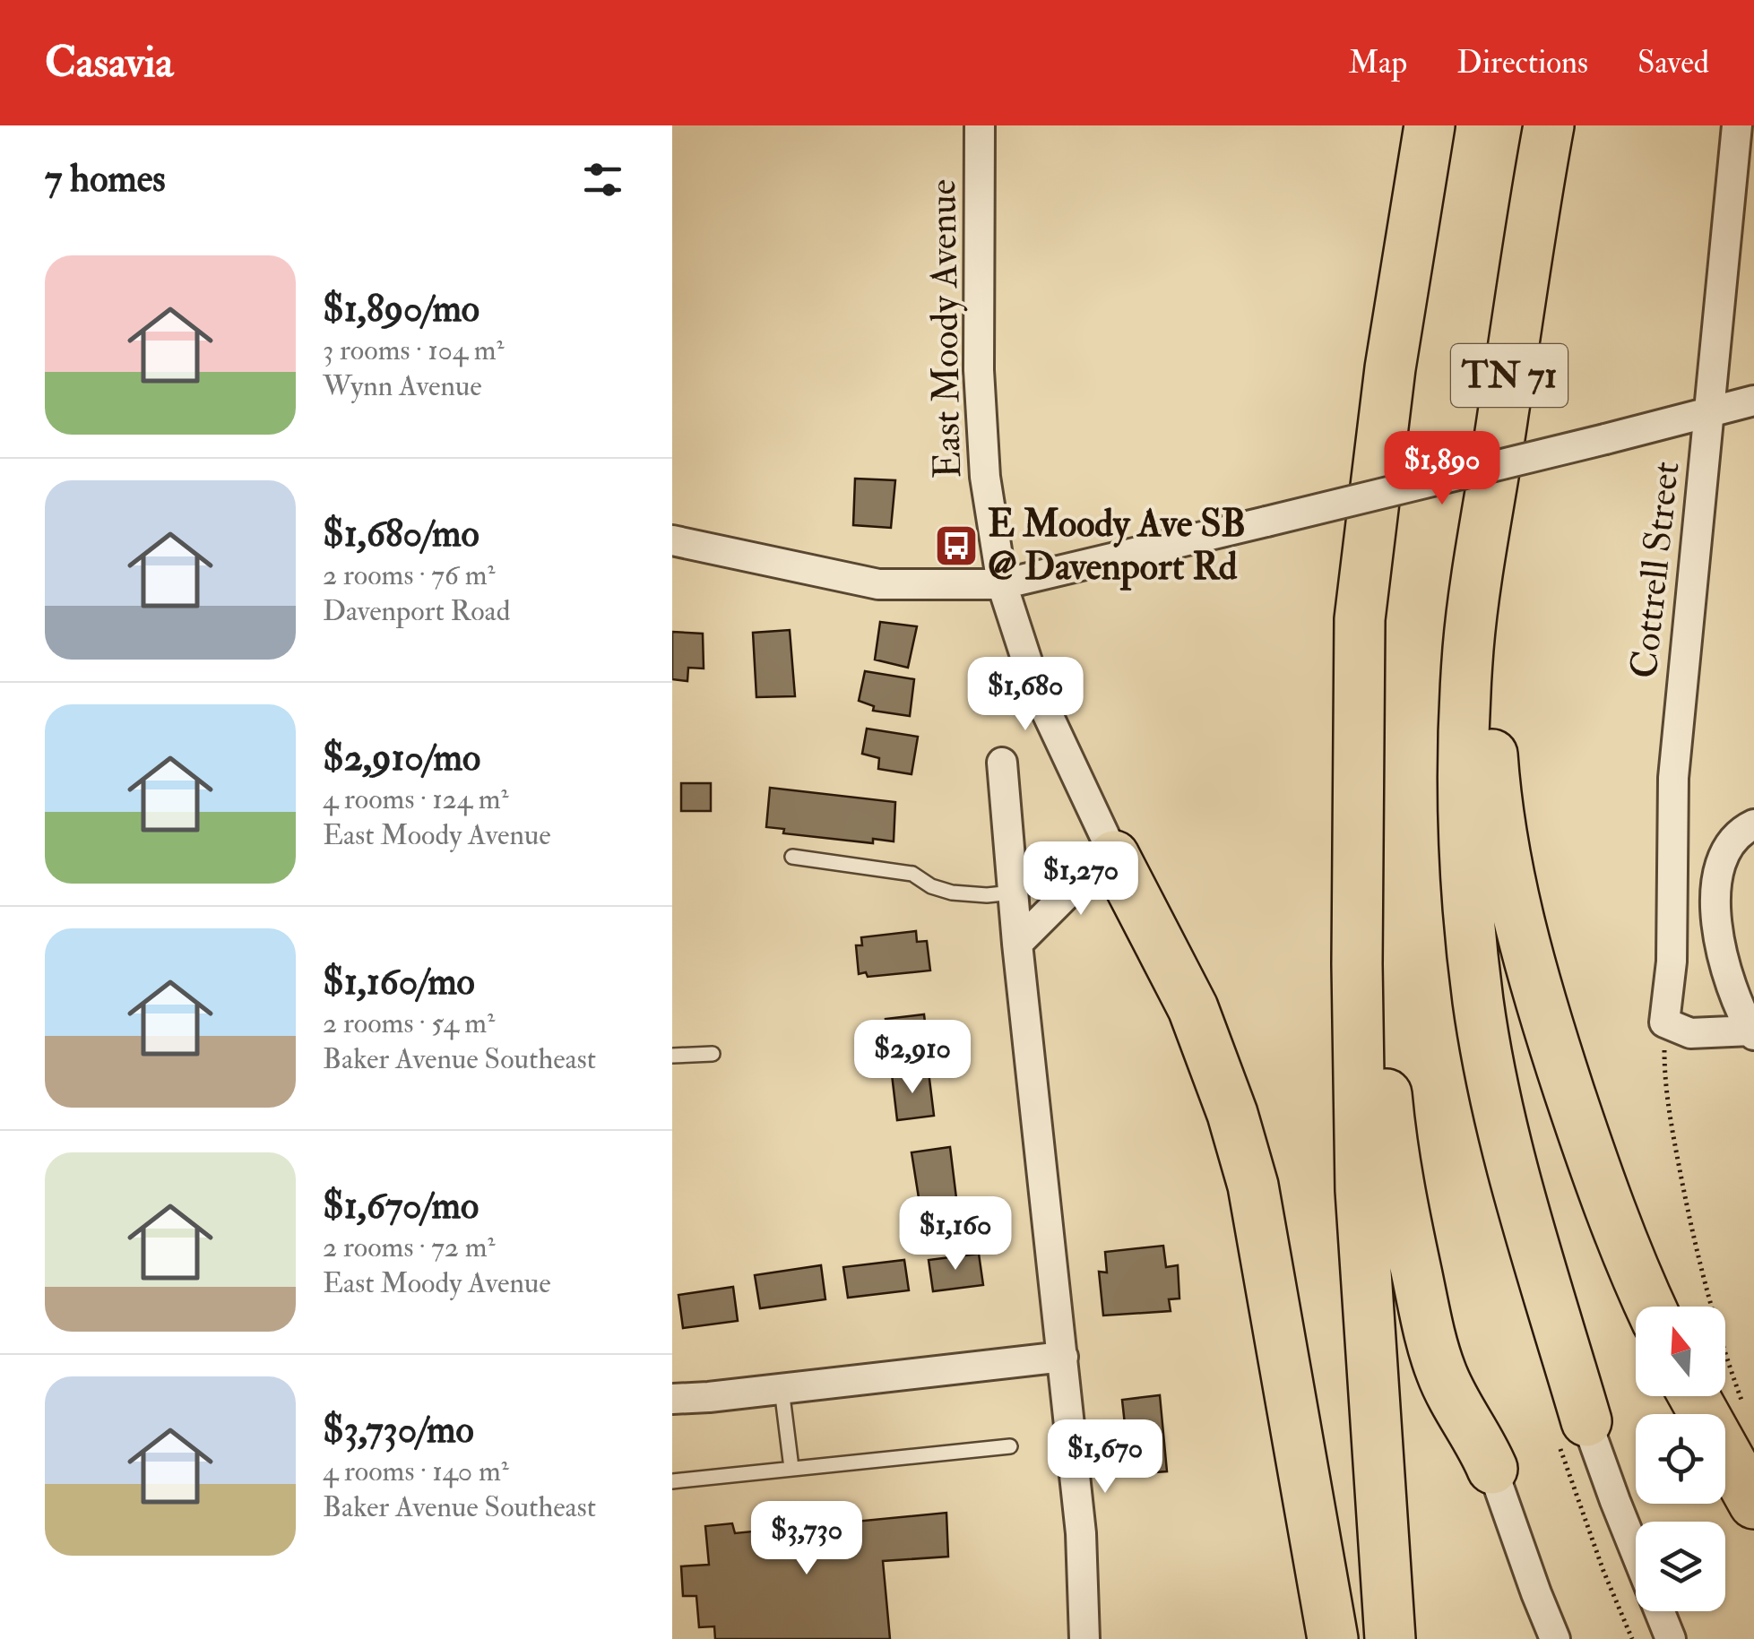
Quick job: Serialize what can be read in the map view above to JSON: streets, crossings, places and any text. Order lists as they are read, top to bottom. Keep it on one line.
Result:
{"streets":{"highway":["TN 71"],"street":["East Moody Avenue","Cottrell Street"]},"places":{"bus stop":["E Moody Ave SB @ Davenport Rd"]},"north":"top","page":{"header":"Casavia","nav":["Map","Directions","Saved"],"heading":"7 homes","list":[{"name":"$1,890/mo","note":"3 rooms · 104 m² · Wynn Avenue"},{"name":"$1,680/mo","note":"2 rooms · 76 m² · Davenport Road"},{"name":"$2,910/mo","note":"4 rooms · 124 m² · East Moody Avenue"},{"name":"$1,160/mo","note":"2 rooms · 54 m² · Baker Avenue Southeast"},{"name":"$1,670/mo","note":"2 rooms · 72 m² · East Moody Avenue"},{"name":"$3,730/mo","note":"4 rooms · 140 m² · Baker Avenue Southeast"}],"price":["$1,890","$1,680","$1,270","$2,910","$1,160","$1,670","$3,730"]}}
